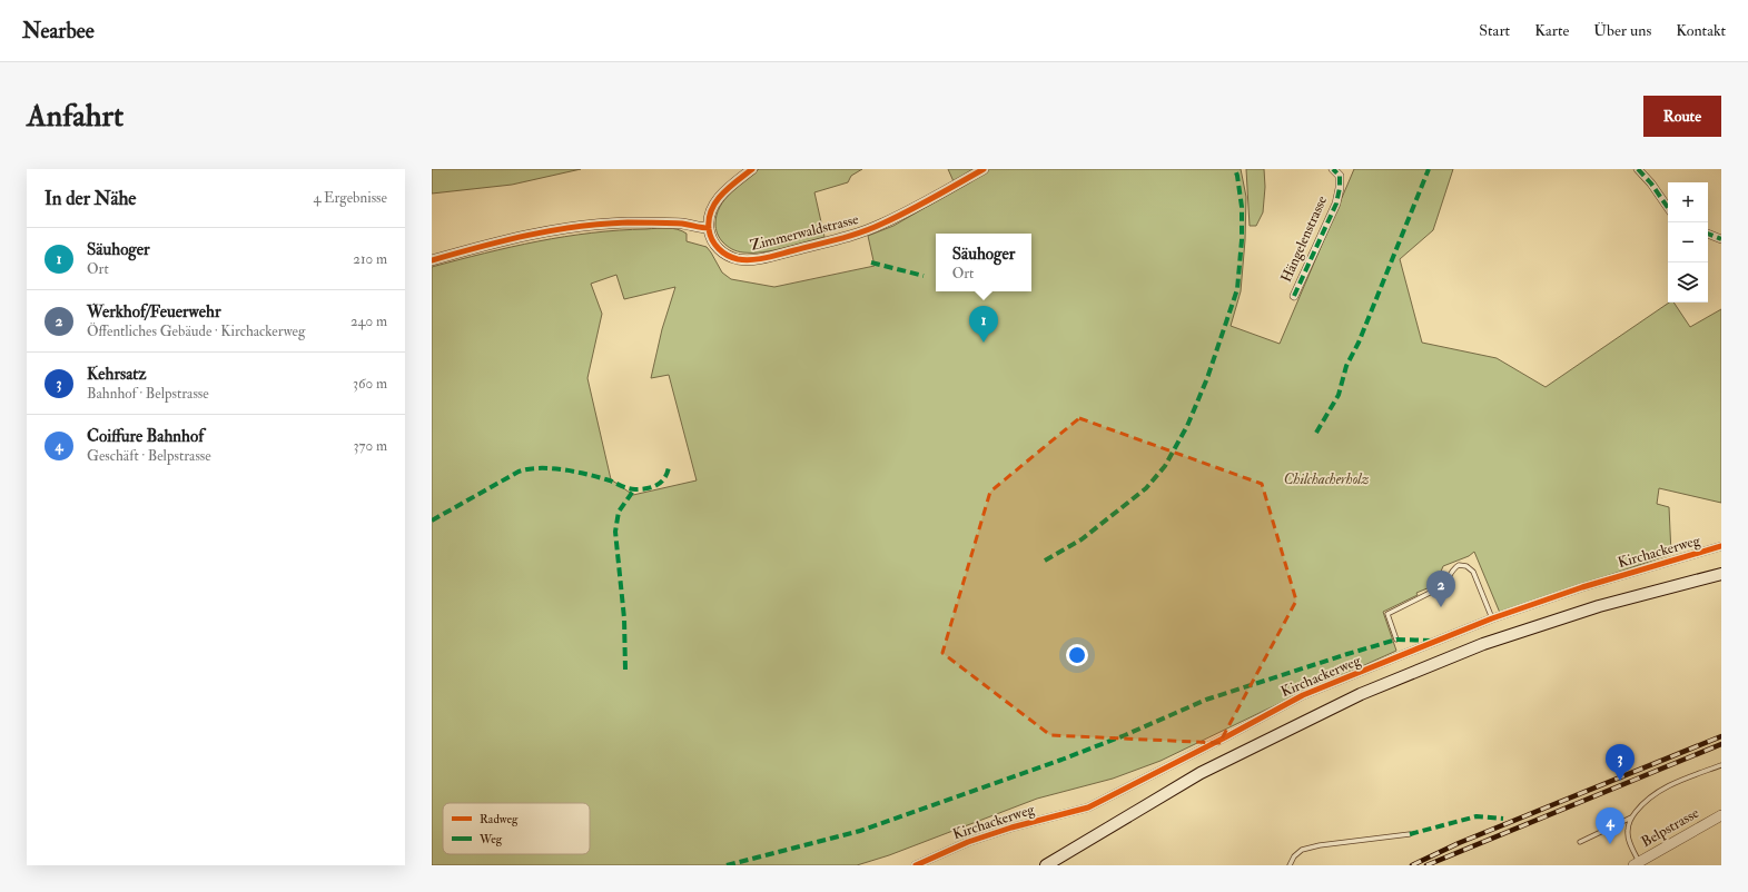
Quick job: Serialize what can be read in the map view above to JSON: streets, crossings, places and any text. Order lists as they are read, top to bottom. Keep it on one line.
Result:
{"streets":{"street":["Zimmerwaldstrasse","Hängelenstrasse","Kirchackerweg","Belpstrasse"]},"parks":["Chilchacherholz"],"legend":["Radweg","Weg"],"page":{"header":"Nearbee","nav":["Start","Karte","Über uns","Kontakt"],"buttons":"Route","title":"Anfahrt","heading":["In der Nähe","4 Ergebnisse"],"map_buttons":["+","−"],"list":[{"mark":"1","name":"Säuhoger","note":"Ort","value":"210 m"},{"mark":"2","name":"Werkhof/Feuerwehr","note":"Öffentliches Gebäude · Kirchackerweg","value":"240 m"},{"mark":"3","name":"Kehrsatz","note":"Bahnhof · Belpstrasse","value":"360 m"},{"mark":"4","name":"Coiffure Bahnhof","note":"Geschäft · Belpstrasse","value":"370 m"}],"popup":["Säuhoger","Ort"],"pins":["1","2","3","4"]}}
